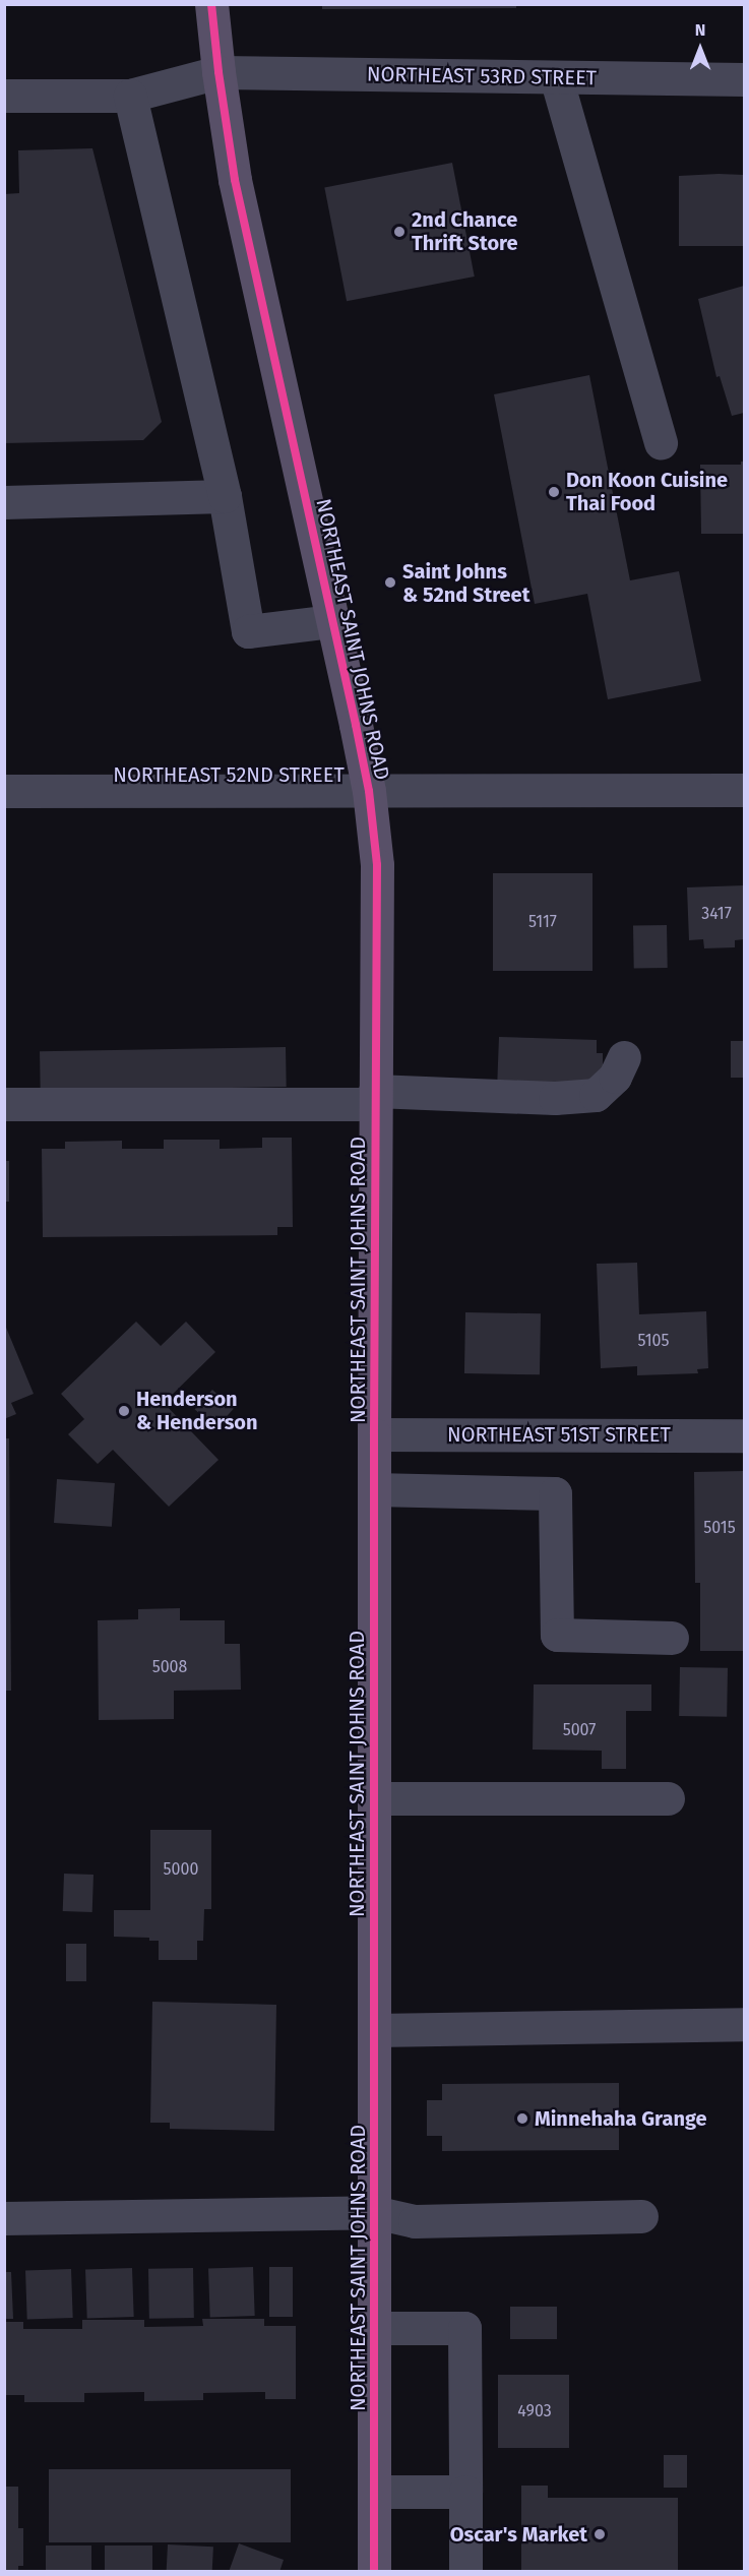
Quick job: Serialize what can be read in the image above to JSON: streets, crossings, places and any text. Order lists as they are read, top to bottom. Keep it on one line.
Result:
{"streets":{"main road":["NORTHEAST SAINT JOHNS ROAD"],"street":["NORTHEAST 53RD STREET","NORTHEAST 52ND STREET","NORTHEAST 51ST STREET"]},"crossings":[["NORTHEAST 53RD STREET","NORTHEAST SAINT JOHNS ROAD"],["NORTHEAST SAINT JOHNS ROAD","NORTHEAST 52ND STREET"],["NORTHEAST SAINT JOHNS ROAD","NORTHEAST 51ST STREET"]],"places":["2nd Chance Thrift Store","Don Koon Cuisine Thai Food","Saint Johns & 52nd Street","Henderson & Henderson","Minnehaha Grange","Oscar's Market"],"house_numbers":["3417","5117","5105","5015","5008","5007","5000","4903"],"north":"top"}
